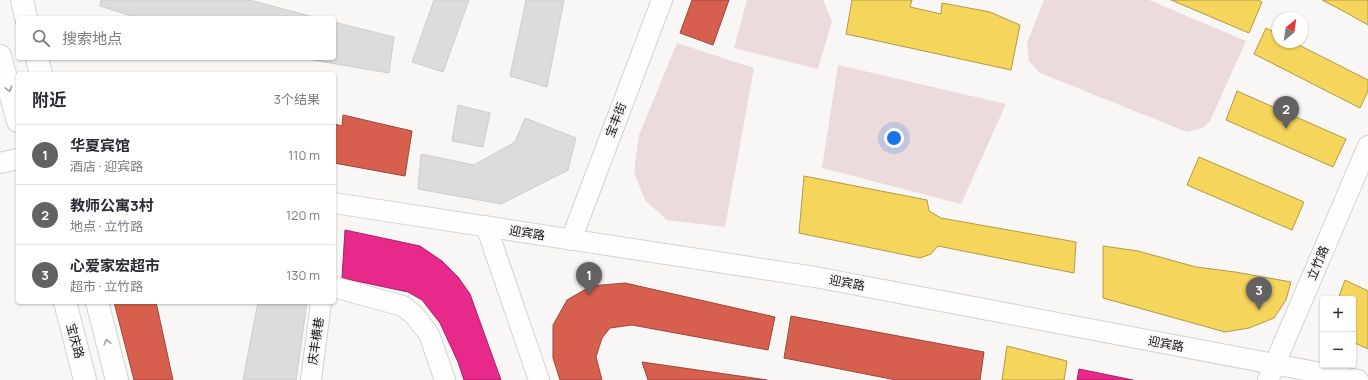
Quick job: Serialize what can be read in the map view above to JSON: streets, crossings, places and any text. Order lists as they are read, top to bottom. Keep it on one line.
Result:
{"streets":{"street":["宝丰街","迎宾路","立竹路","宝庆路","庆丰横巷"]},"crossings":[["宝丰街","迎宾路"],["迎宾路","立竹路"]],"north":"top right","page":{"search":"搜索地点","heading":["附近","3个结果"],"pins":["2","1","3"],"list":[{"mark":"1","name":"华夏宾馆","note":"酒店 · 迎宾路","value":"110 m"},{"mark":"2","name":"教师公寓3村","note":"地点 · 立竹路","value":"120 m"},{"mark":"3","name":"心爱家宏超市","note":"超市 · 立竹路","value":"130 m"}],"map_buttons":["+","−"]}}
